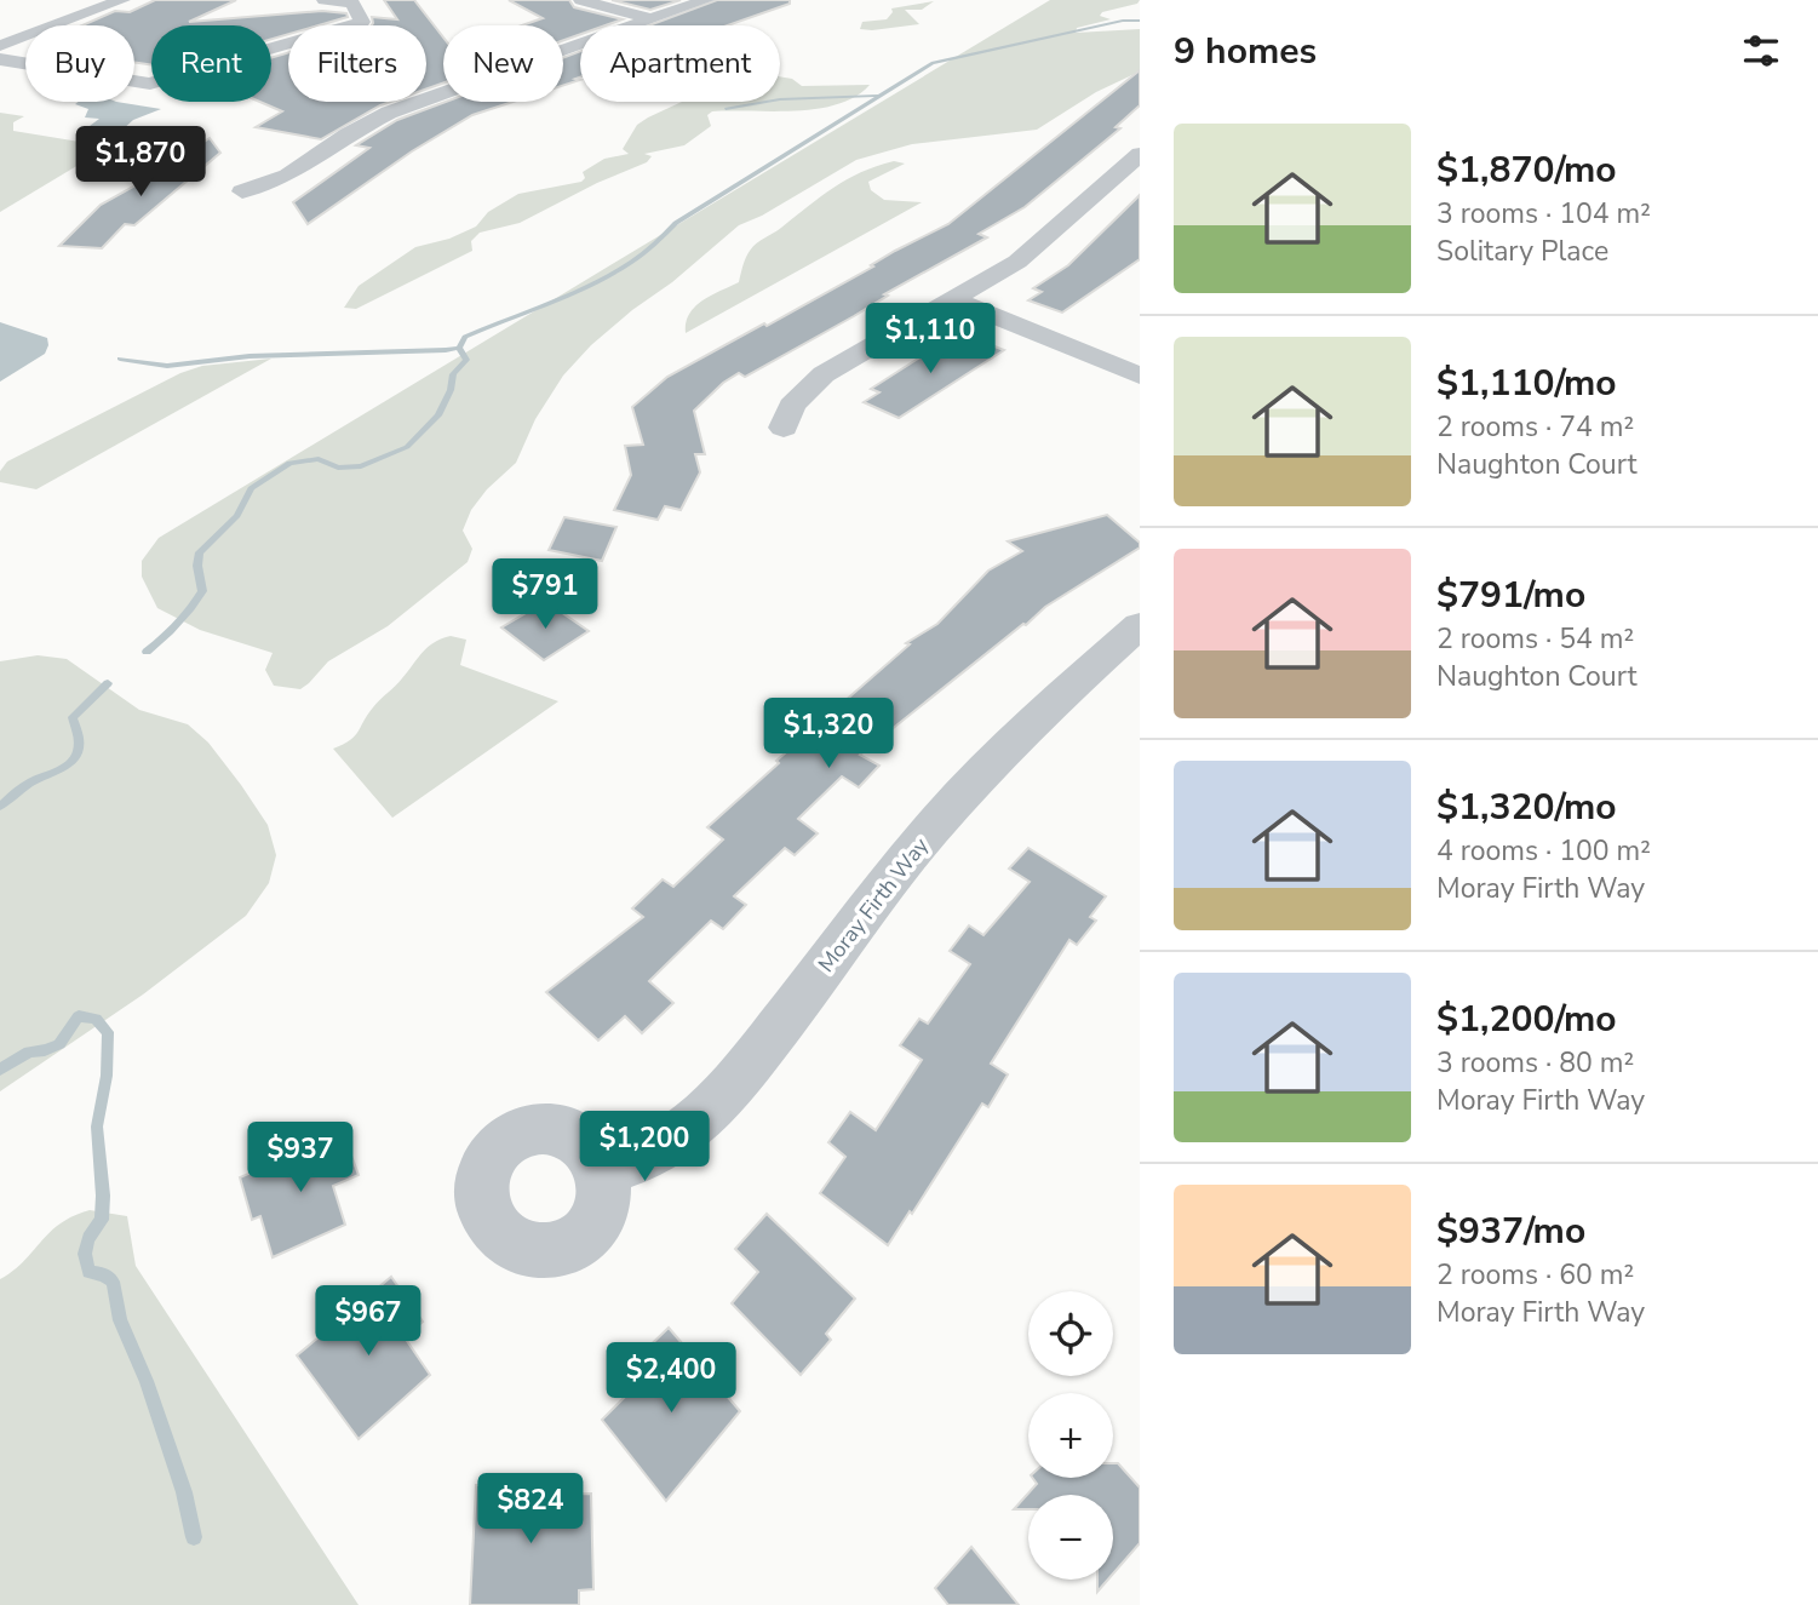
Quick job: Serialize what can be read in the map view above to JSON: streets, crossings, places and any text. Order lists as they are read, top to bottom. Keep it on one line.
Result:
{"streets":{"street":["Moray Firth Way"]},"page":{"heading":"9 homes","chip":["Buy","Rent","Filters","New","Apartment"],"list":[{"name":"$1,870/mo","note":"3 rooms · 104 m² · Solitary Place"},{"name":"$1,110/mo","note":"2 rooms · 74 m² · Naughton Court"},{"name":"$791/mo","note":"2 rooms · 54 m² · Naughton Court"},{"name":"$1,320/mo","note":"4 rooms · 100 m² · Moray Firth Way"},{"name":"$1,200/mo","note":"3 rooms · 80 m² · Moray Firth Way"},{"name":"$937/mo","note":"2 rooms · 60 m² · Moray Firth Way"}],"price":["$1,870","$1,110","$791","$1,320","$1,200","$937","$967","$2,400","$824"],"map_buttons":["+","−"]}}
